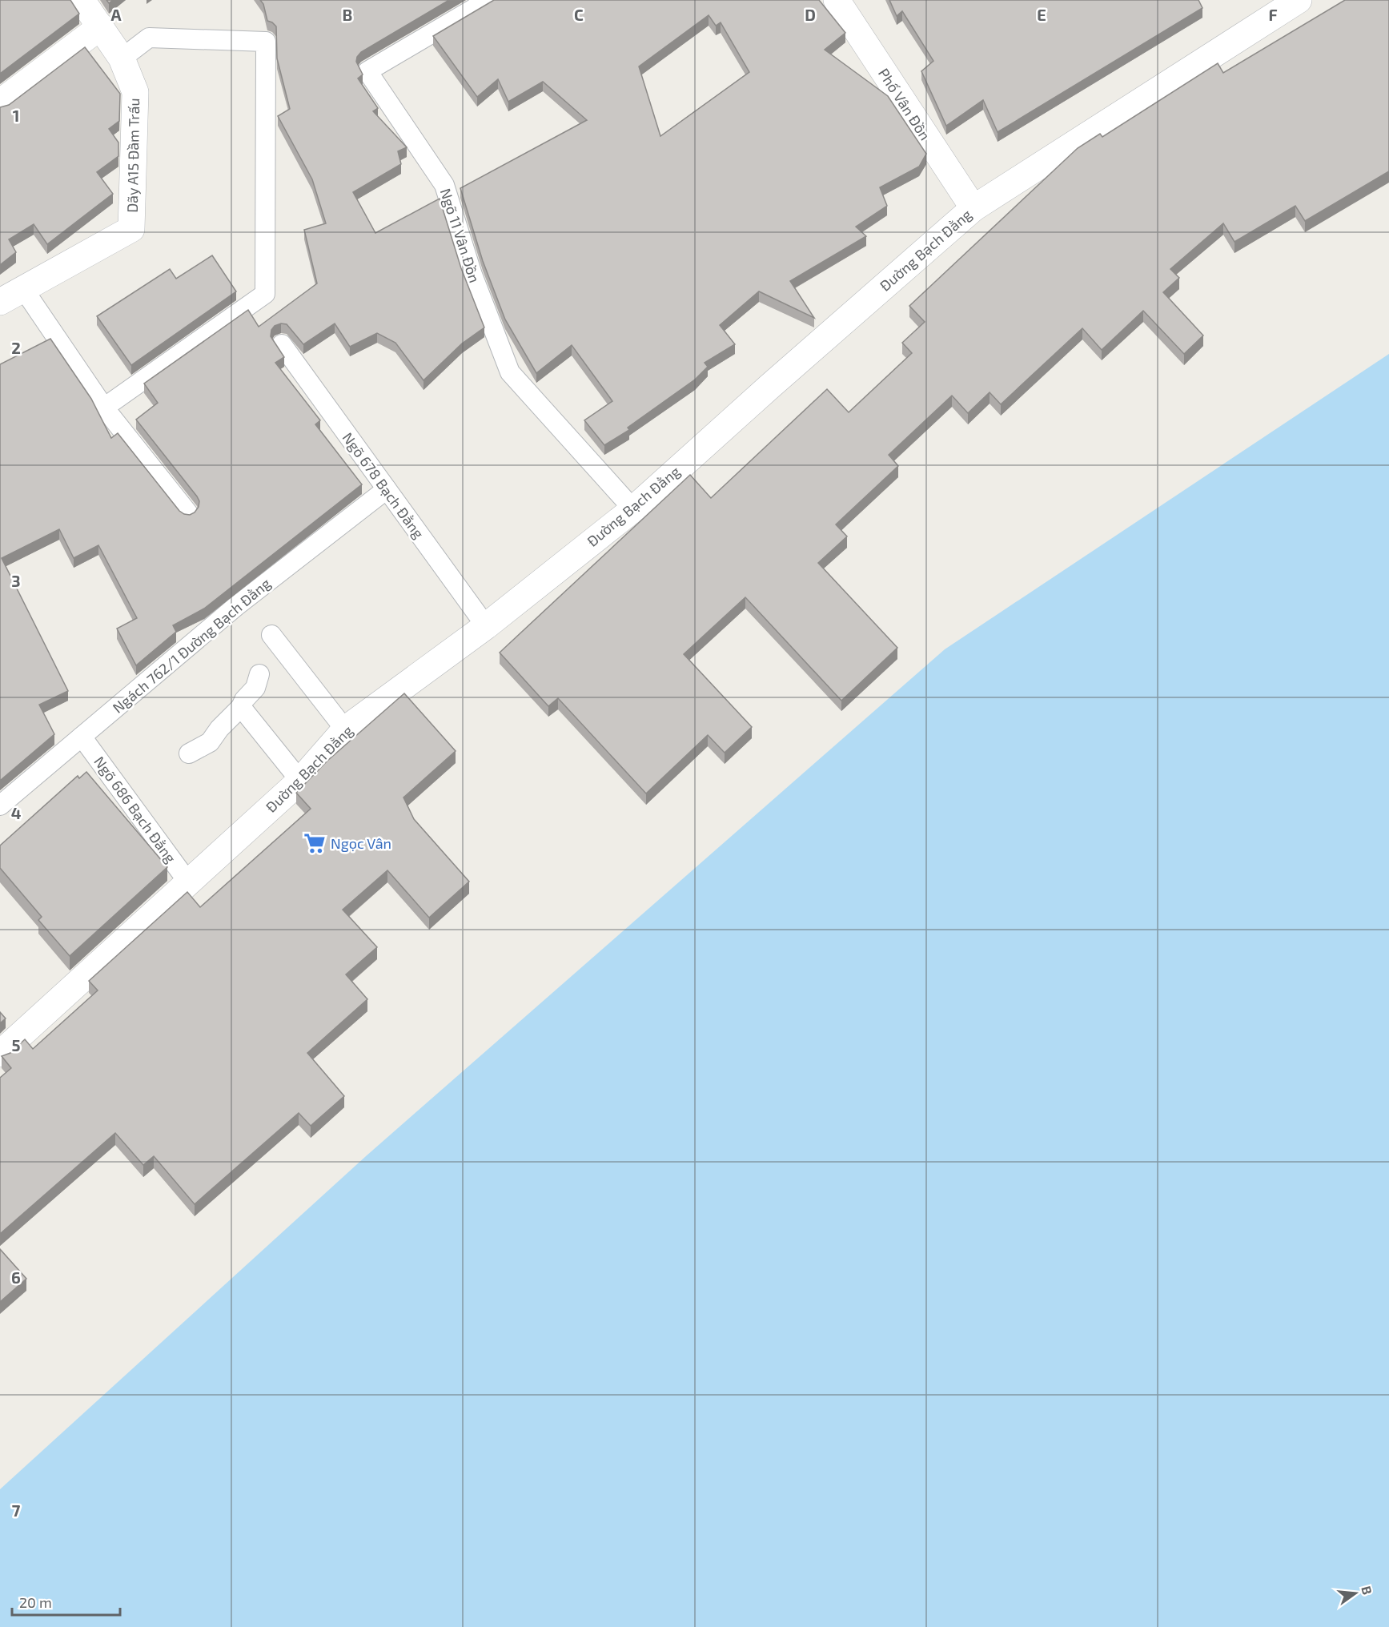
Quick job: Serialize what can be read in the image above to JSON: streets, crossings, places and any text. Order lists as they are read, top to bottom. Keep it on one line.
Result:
{"streets":{"street":["Phố Vân Đồn","Dãy A15 Đầm Trấu","Đường Bạch Đằng"],"lane":["Ngõ 11 Vân Đồn","Ngõ 678 Bạch Đằng","Ngách 762/1 Đường Bạch Đằng","Ngõ 686 Bạch Đằng"]},"crossings":[["Phố Vân Đồn","Đường Bạch Đằng"],["Ngõ 11 Vân Đồn","Đường Bạch Đằng"],["Đường Bạch Đằng","Ngõ 678 Bạch Đằng"],["Đường Bạch Đằng","Ngõ 686 Bạch Đằng"],["Ngõ 678 Bạch Đằng","Ngách 762/1 Đường Bạch Đằng"],["Ngách 762/1 Đường Bạch Đằng","Ngõ 686 Bạch Đằng"]],"places":{"supermarket":["Ngọc Vân"]},"scale_bar":"20 m","north":"right","grid":{"columns":["A","B","C","D","E","F"],"rows":["1","2","3","4","5","6","7"]}}
